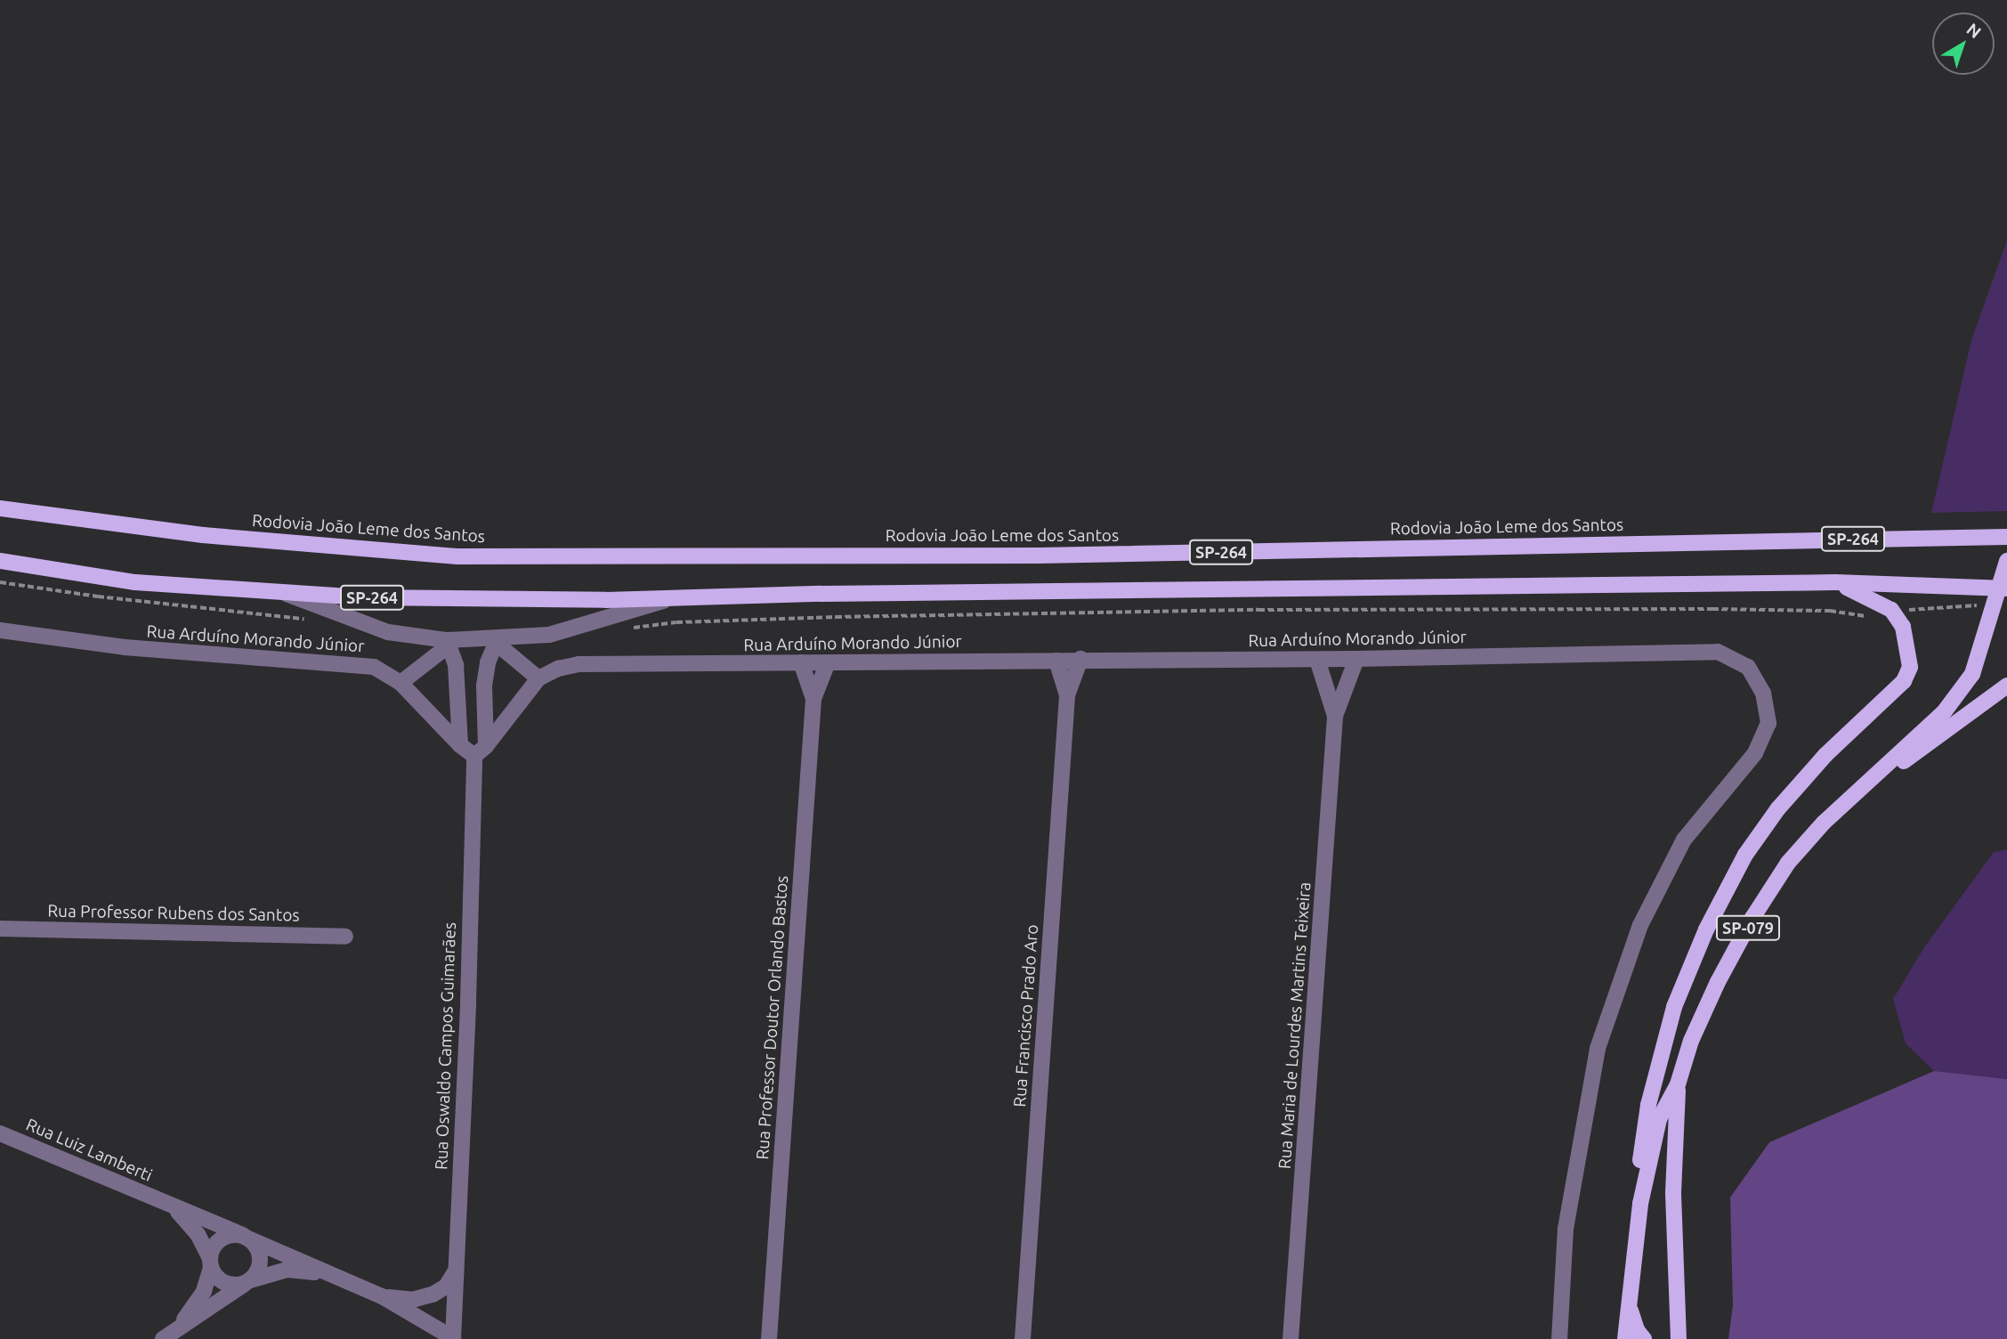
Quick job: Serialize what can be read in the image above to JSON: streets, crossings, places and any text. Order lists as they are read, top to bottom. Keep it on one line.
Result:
{"streets":{"main road":["Rodovia João Leme dos Santos","SP-264","SP-079"],"street":["Rua Arduíno Morando Júnior","Rua Professor Rubens dos Santos","Rua Francisco Prado Aro","Rua Professor Doutor Orlando Bastos","Rua Maria de Lourdes Martins Teixeira","Rua Oswaldo Campos Guimarães","Rua Luiz Lamberti"]},"crossings":[["Rua Arduíno Morando Júnior","Rua Francisco Prado Aro"],["Rua Arduíno Morando Júnior","Rua Professor Doutor Orlando Bastos"],["Rua Arduíno Morando Júnior","Rua Maria de Lourdes Martins Teixeira"],["Rua Arduíno Morando Júnior","Rua Oswaldo Campos Guimarães"],["Rua Oswaldo Campos Guimarães","Rua Luiz Lamberti"]],"north":"top right"}
